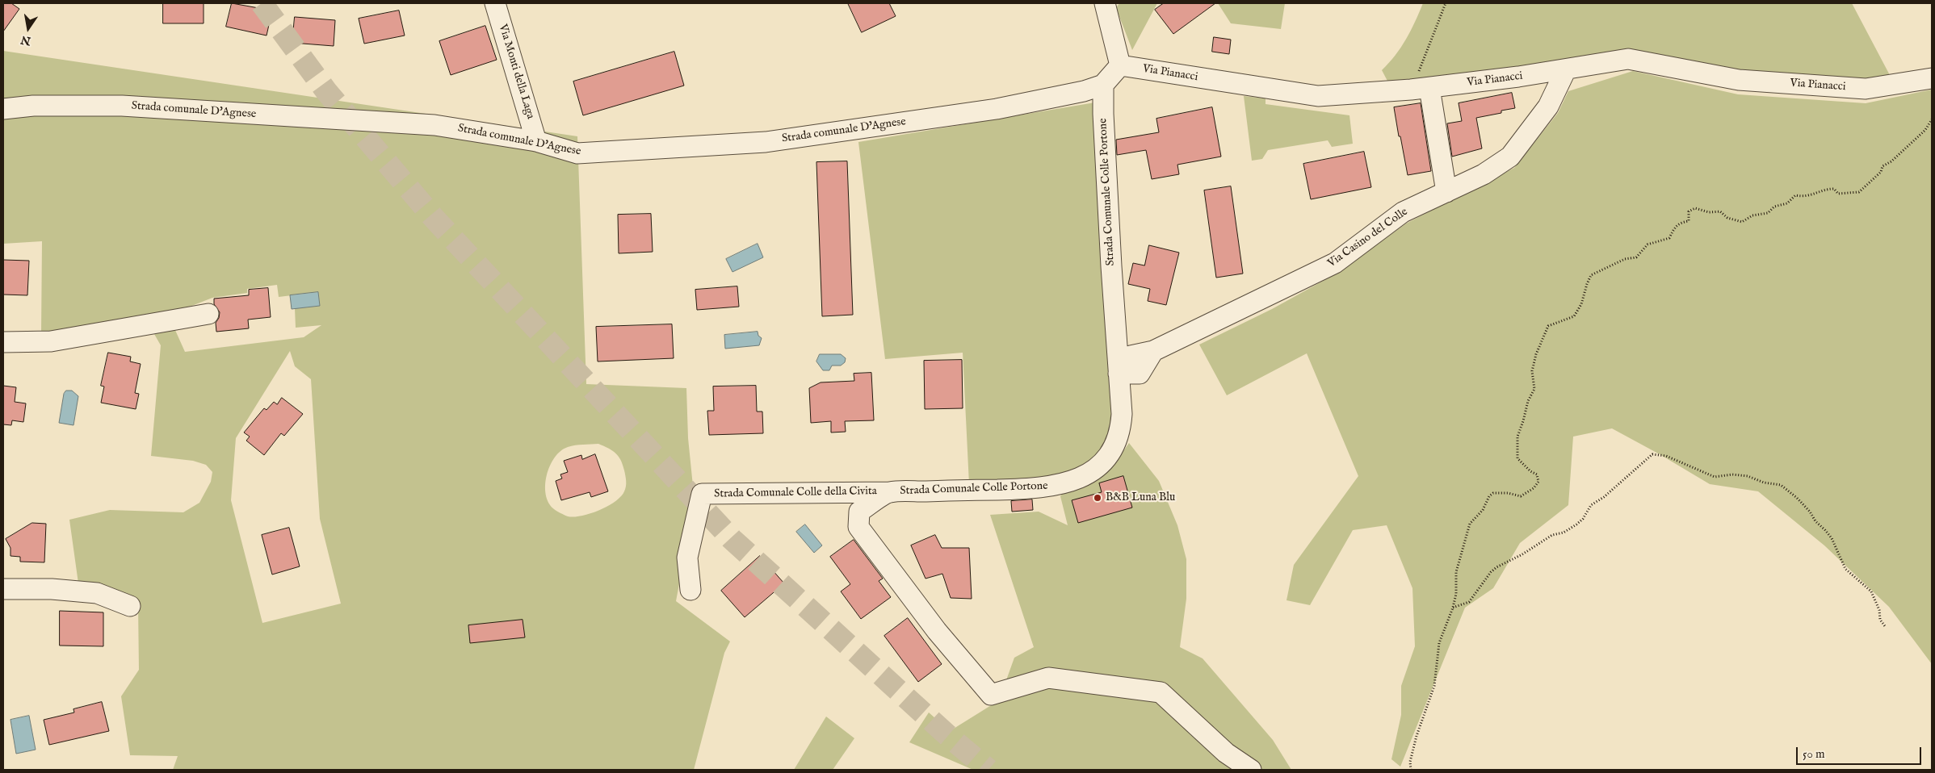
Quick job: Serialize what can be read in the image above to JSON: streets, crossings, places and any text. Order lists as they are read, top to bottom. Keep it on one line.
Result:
{"streets":{"street":["Via Monti della Laga","Via Pianacci","Strada comunale D'Agnese","Strada Comunale Colle Portone","Via Casino del Colle","Strada Comunale Colle della Civita"]},"crossings":[["Via Monti della Laga","Strada comunale D'Agnese"],["Via Pianacci","Via Casino del Colle"],["Strada comunale D'Agnese","Strada Comunale Colle Portone"],["Strada Comunale Colle Portone","Via Casino del Colle"],["Strada Comunale Colle Portone","Strada Comunale Colle della Civita"]],"places":["B&B Luna Blu"],"scale_bar":"50 m","north":"bottom"}
